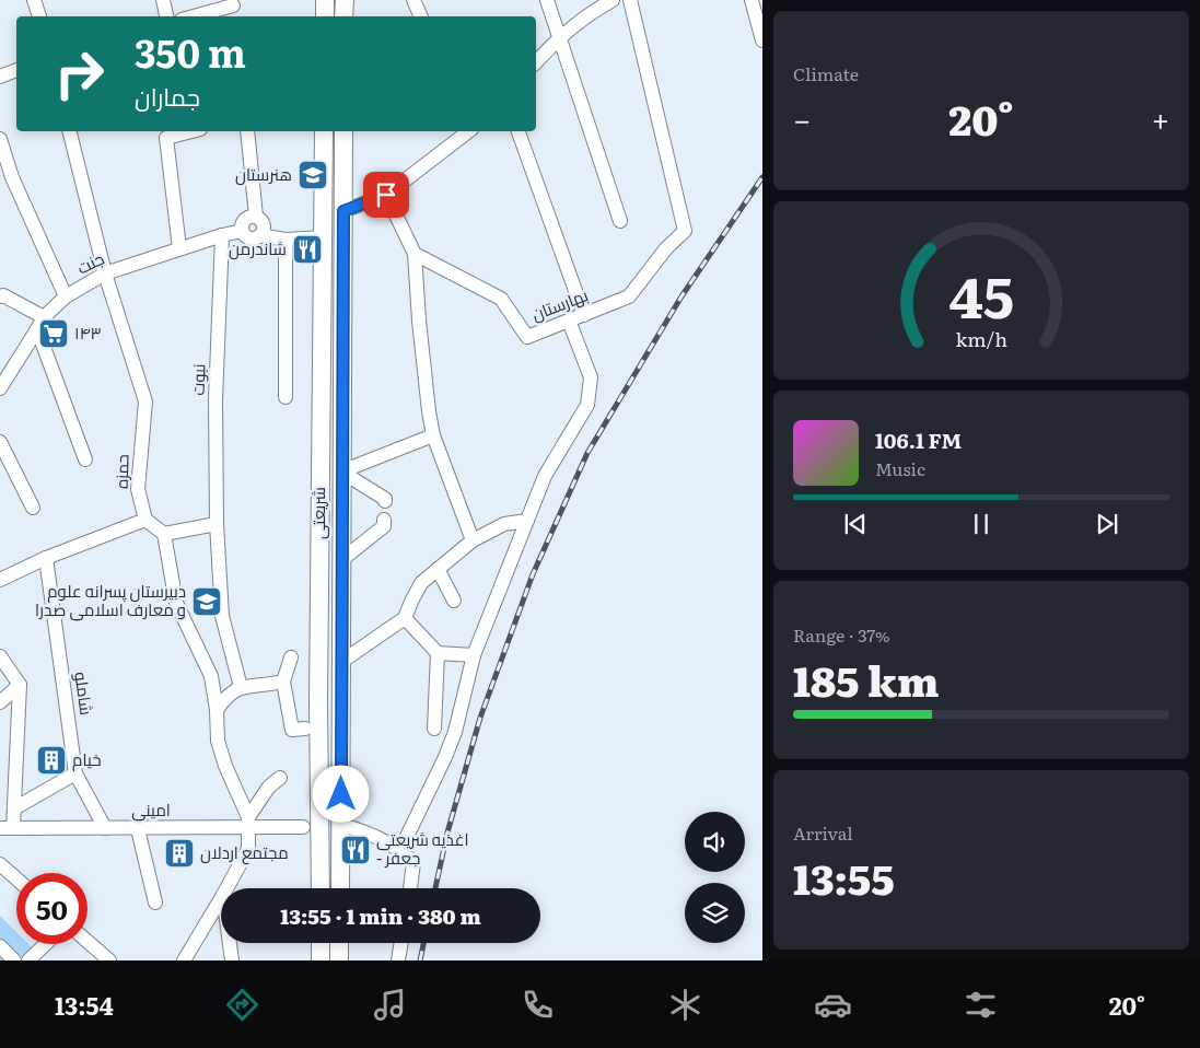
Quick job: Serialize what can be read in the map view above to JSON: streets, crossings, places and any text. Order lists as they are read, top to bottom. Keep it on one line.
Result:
{"streets":{"main road":["شریعتی"],"street":["جنت","بهارستان","نبوت","حمزه","شاملو","امینی"]},"crossings":[["جنت","نبوت"],["جنت","حمزه"],["شریعتی","امینی"],["شاملو","امینی"]],"places":{"school or university":["هنرستان","دبیرستان پسرانه علوم و معارف اسلامی صدرا"],"restaurant":["شاندرمن","اغذیه شریعتی - جعفر"],"supermarket":["۱۴۳"],"building":["خیام","مجتمع اردلان"]},"page":{"tile":["Climate",["Range · 37%","185 km"],["Arrival","13:55"]],"turn":["350 m","جماران"],"heat":["−","20°","+"],"song":["106.1 FM","Music"],"limit":"50","trip":"13:55 · 1 min · 380 m","tabs":["13:54","20°"],"gauge":["45","km/h"]}}
